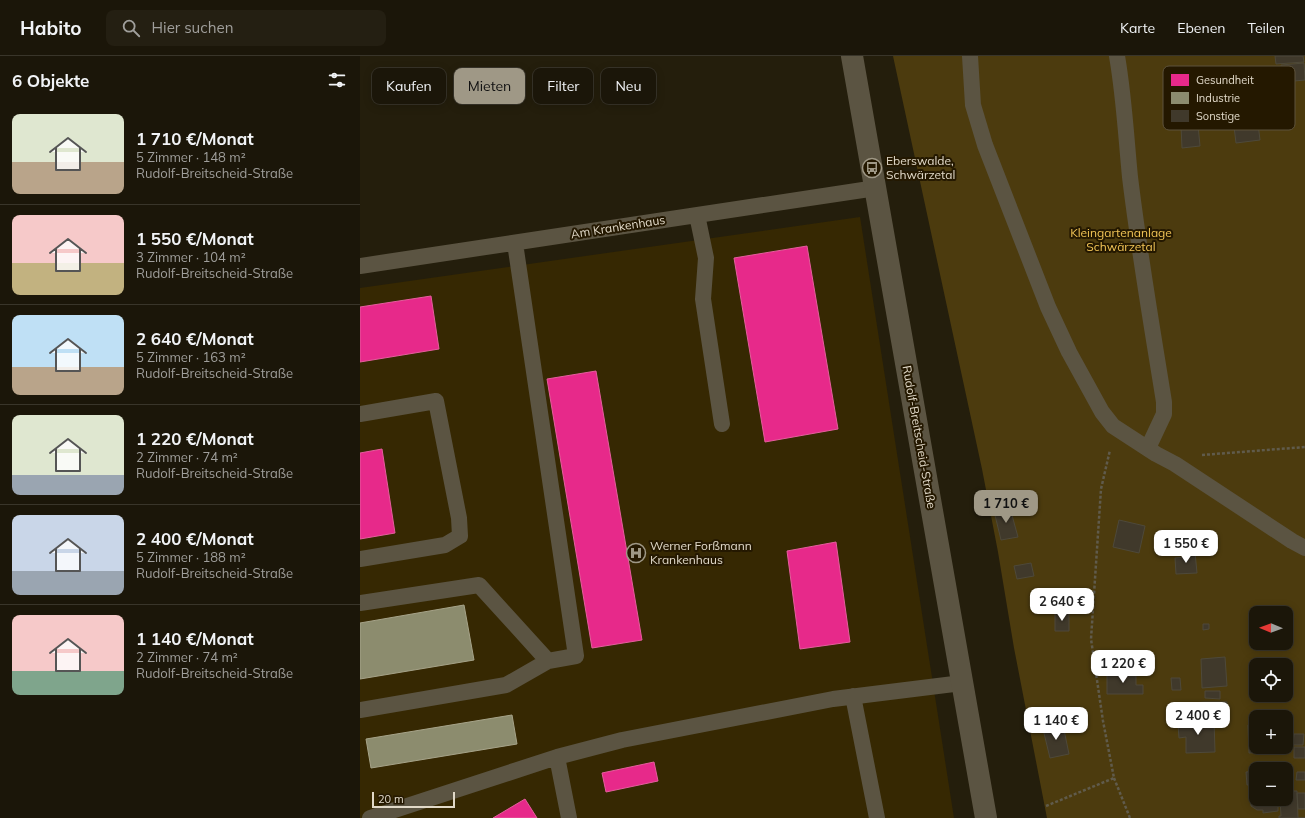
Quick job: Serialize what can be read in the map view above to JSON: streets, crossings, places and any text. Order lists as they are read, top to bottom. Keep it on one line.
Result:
{"streets":{"street":["Rudolf-Breitscheid-Straße"],"lane":["Am Krankenhaus"]},"crossings":[["Am Krankenhaus","Rudolf-Breitscheid-Straße"]],"parks":["Kleingartenanlage Schwärzetal"],"places":{"bus stop":["Eberswalde, Schwärzetal"],"hospital":["Werner Forßmann Krankenhaus"]},"legend":["Gesundheit","Industrie","Sonstige"],"scale_bar":"20 m","north":"left","page":{"header":"Habito","search":"Hier suchen","nav":["Karte","Ebenen","Teilen"],"heading":"6 Objekte","chip":["Kaufen","Mieten","Filter","Neu"],"list":[{"name":"1 710 €/Monat","note":"5 Zimmer · 148 m² · Rudolf-Breitscheid-Straße"},{"name":"1 550 €/Monat","note":"3 Zimmer · 104 m² · Rudolf-Breitscheid-Straße"},{"name":"2 640 €/Monat","note":"5 Zimmer · 163 m² · Rudolf-Breitscheid-Straße"},{"name":"1 220 €/Monat","note":"2 Zimmer · 74 m² · Rudolf-Breitscheid-Straße"},{"name":"2 400 €/Monat","note":"5 Zimmer · 188 m² · Rudolf-Breitscheid-Straße"},{"name":"1 140 €/Monat","note":"2 Zimmer · 74 m² · Rudolf-Breitscheid-Straße"}],"price":["1 710 €","1 550 €","2 640 €","1 220 €","2 400 €","1 140 €"],"map_buttons":["+","−"],"scale":"20 m"}}
